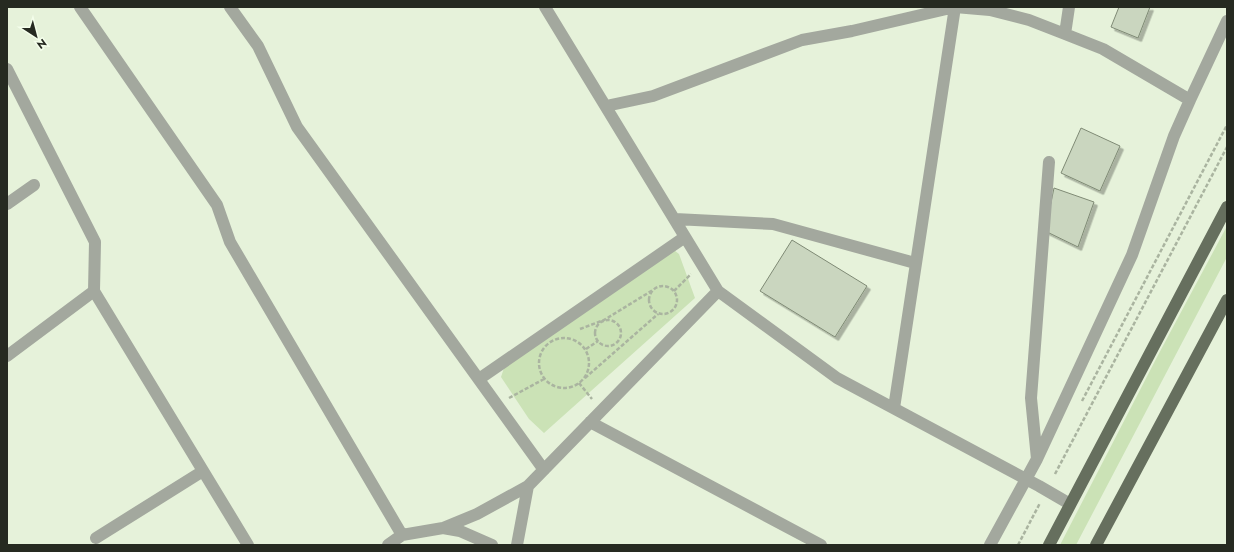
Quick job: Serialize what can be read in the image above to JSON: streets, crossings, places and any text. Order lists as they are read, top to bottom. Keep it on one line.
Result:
{"north":"bottom right"}
